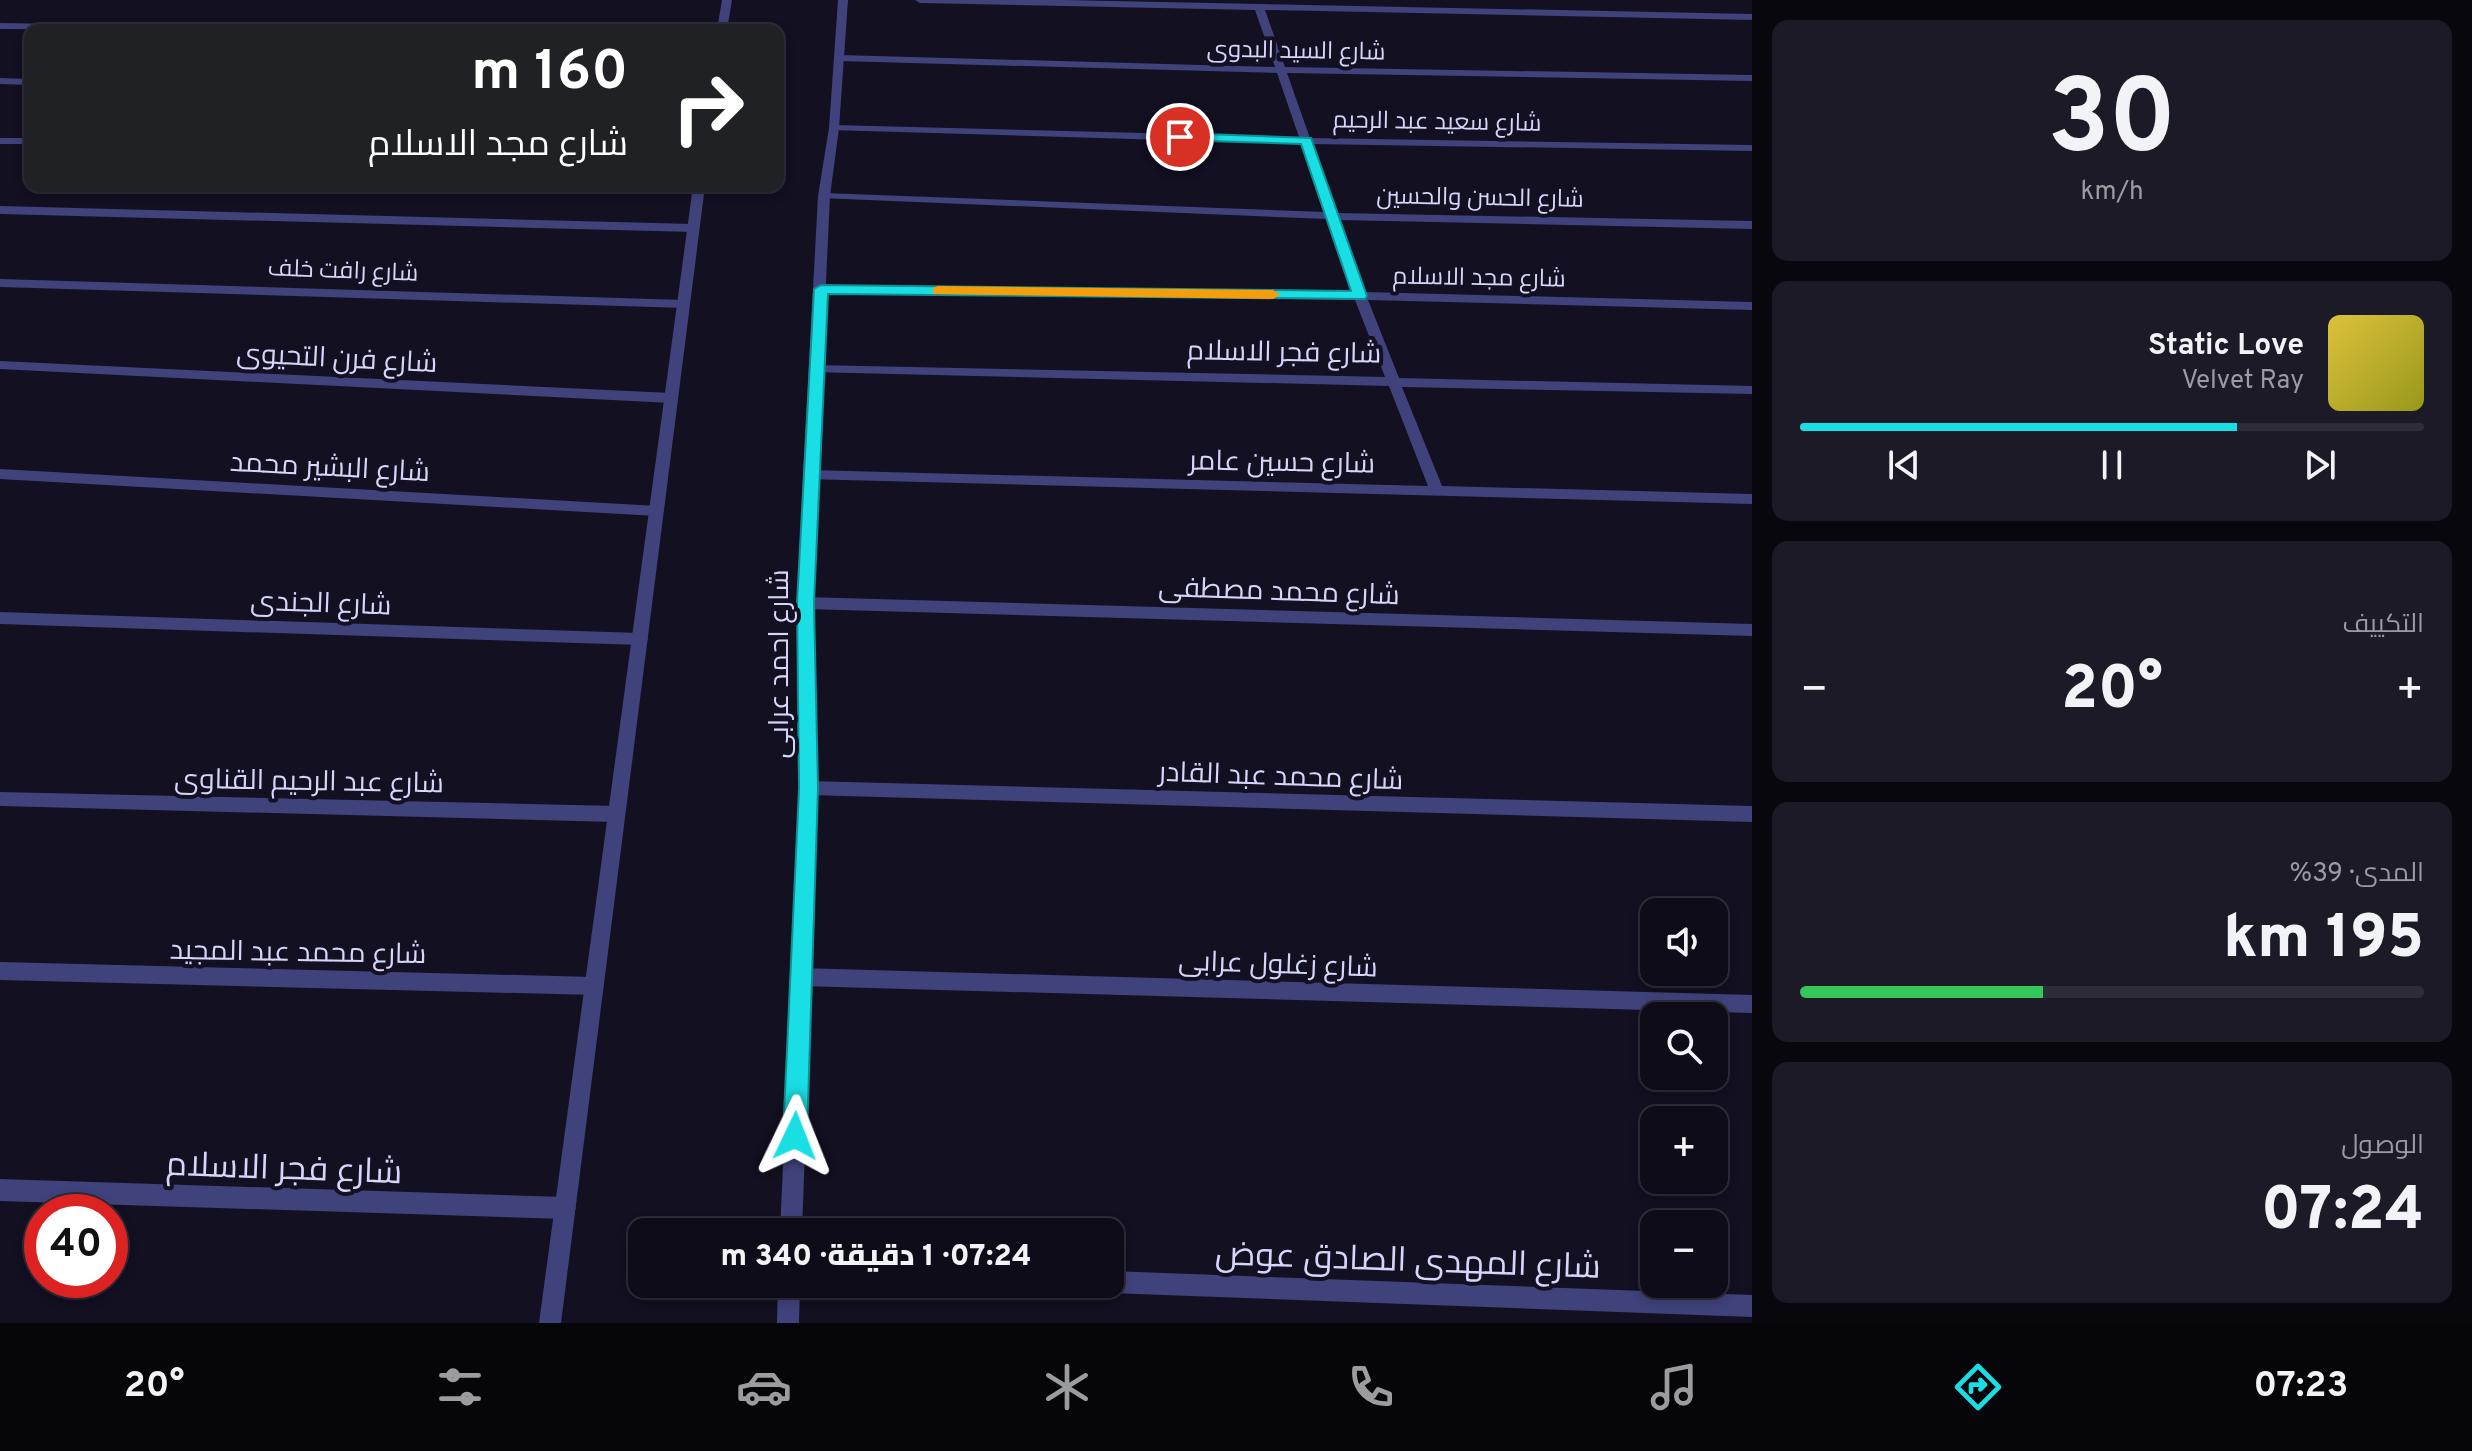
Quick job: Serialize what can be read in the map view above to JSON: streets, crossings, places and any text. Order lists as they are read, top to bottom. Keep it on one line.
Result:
{"streets":{"street":["شارع السيد البدوى","شارع سعيد عبد الرحيم","شارع الحسن والحسين","شارع رافت خلف","شارع مجد الاسلام","شارع فجر الاسلام","شارع فرن التحيوى","شارع حسين عامر","شارع البشير محمد","شارع محمد مصطفى","شارع الجندى","شارع احمد عرابى","شارع محمد عبد القادر","شارع عبد الرحيم القناوى","شارع محمد عبد المجيد","شارع زغلول عرابى","شارع المهدى الصادق عوض"]},"crossings":[["شارع السيد البدوى","شارع احمد عرابى"],["شارع سعيد عبد الرحيم","شارع احمد عرابى"],["شارع الحسن والحسين","شارع احمد عرابى"],["شارع مجد الاسلام","شارع احمد عرابى"],["شارع فجر الاسلام","شارع احمد عرابى"],["شارع حسين عامر","شارع احمد عرابى"],["شارع محمد مصطفى","شارع احمد عرابى"],["شارع احمد عرابى","شارع محمد عبد القادر"],["شارع احمد عرابى","شارع زغلول عرابى"]],"page":{"tile":[["30","km/h"],"التكييف",["المدى · 39%","195 km"],["الوصول","07:24"]],"turn":["160 m","شارع مجد الاسلام"],"song":["Static Love","Velvet Ray"],"heat":["−","20°","+"],"map_buttons":["+","−"],"limit":"40","trip":"07:24 · 1 دقيقة · 340 m","tabs":["07:23","20°"]}}
